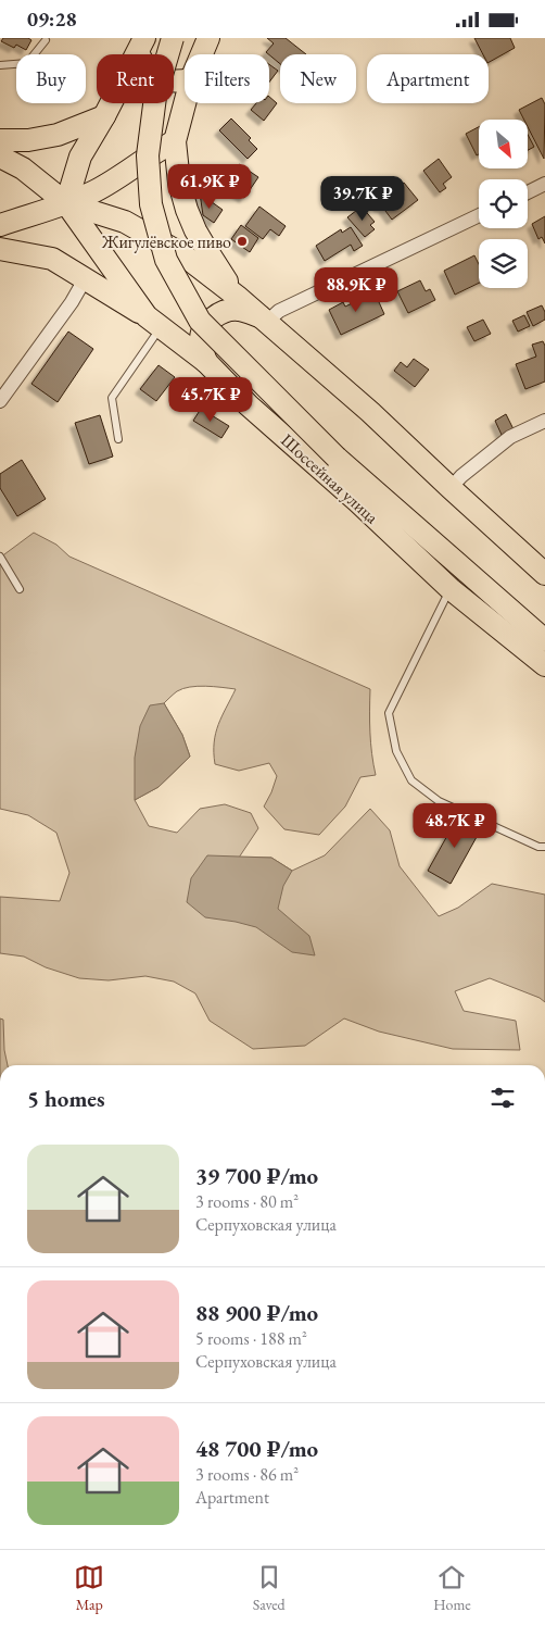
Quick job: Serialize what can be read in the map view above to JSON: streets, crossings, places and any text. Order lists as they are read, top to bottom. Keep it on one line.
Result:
{"streets":{"main road":["Шоссейная улица"]},"places":["Жигулёвское пиво"],"north":"bottom right","page":{"status":"09:28","chip":["Buy","Rent","Filters","New","Apartment"],"price":["61.9K ₽","39.7K ₽","88.9K ₽","45.7K ₽","48.7K ₽"],"heading":"5 homes","list":[{"name":"39 700 ₽/mo","note":"3 rooms · 80 m² · Серпуховская улица"},{"name":"88 900 ₽/mo","note":"5 rooms · 188 m² · Серпуховская улица"},{"name":"48 700 ₽/mo","note":"3 rooms · 86 m² · Apartment"}],"tabs":["Map","Saved","Home"]}}
